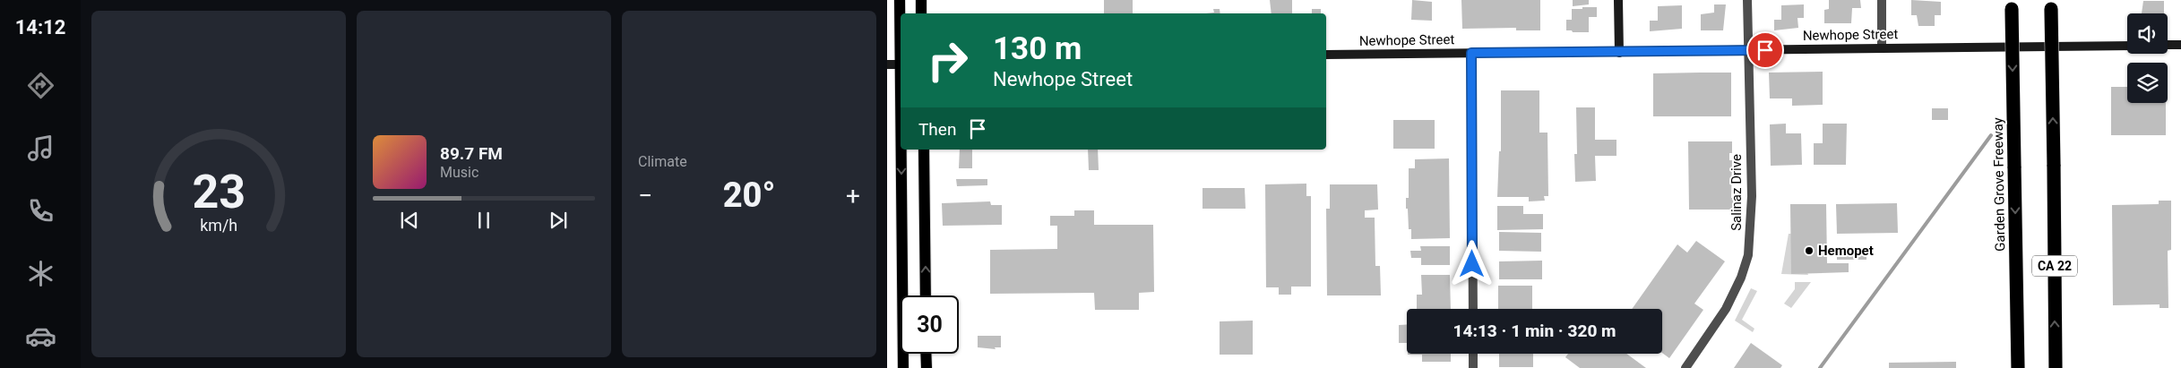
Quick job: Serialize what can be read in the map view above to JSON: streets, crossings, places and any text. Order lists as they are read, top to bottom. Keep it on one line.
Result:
{"streets":{"highway":["Garden Grove Freeway","CA 22"],"street":["Newhope Street","Salinaz Drive"]},"crossings":[["Newhope Street","Salinaz Drive"]],"places":["Hemopet"],"page":{"tabs":"14:12","tile":"Climate","turn":["130 m","Newhope Street"],"then":"Then","song":["89.7 FM","Music"],"heat":["−","20°","+"],"limit":"30","trip":"14:13 · 1 min · 320 m","gauge":["23","km/h"]}}
